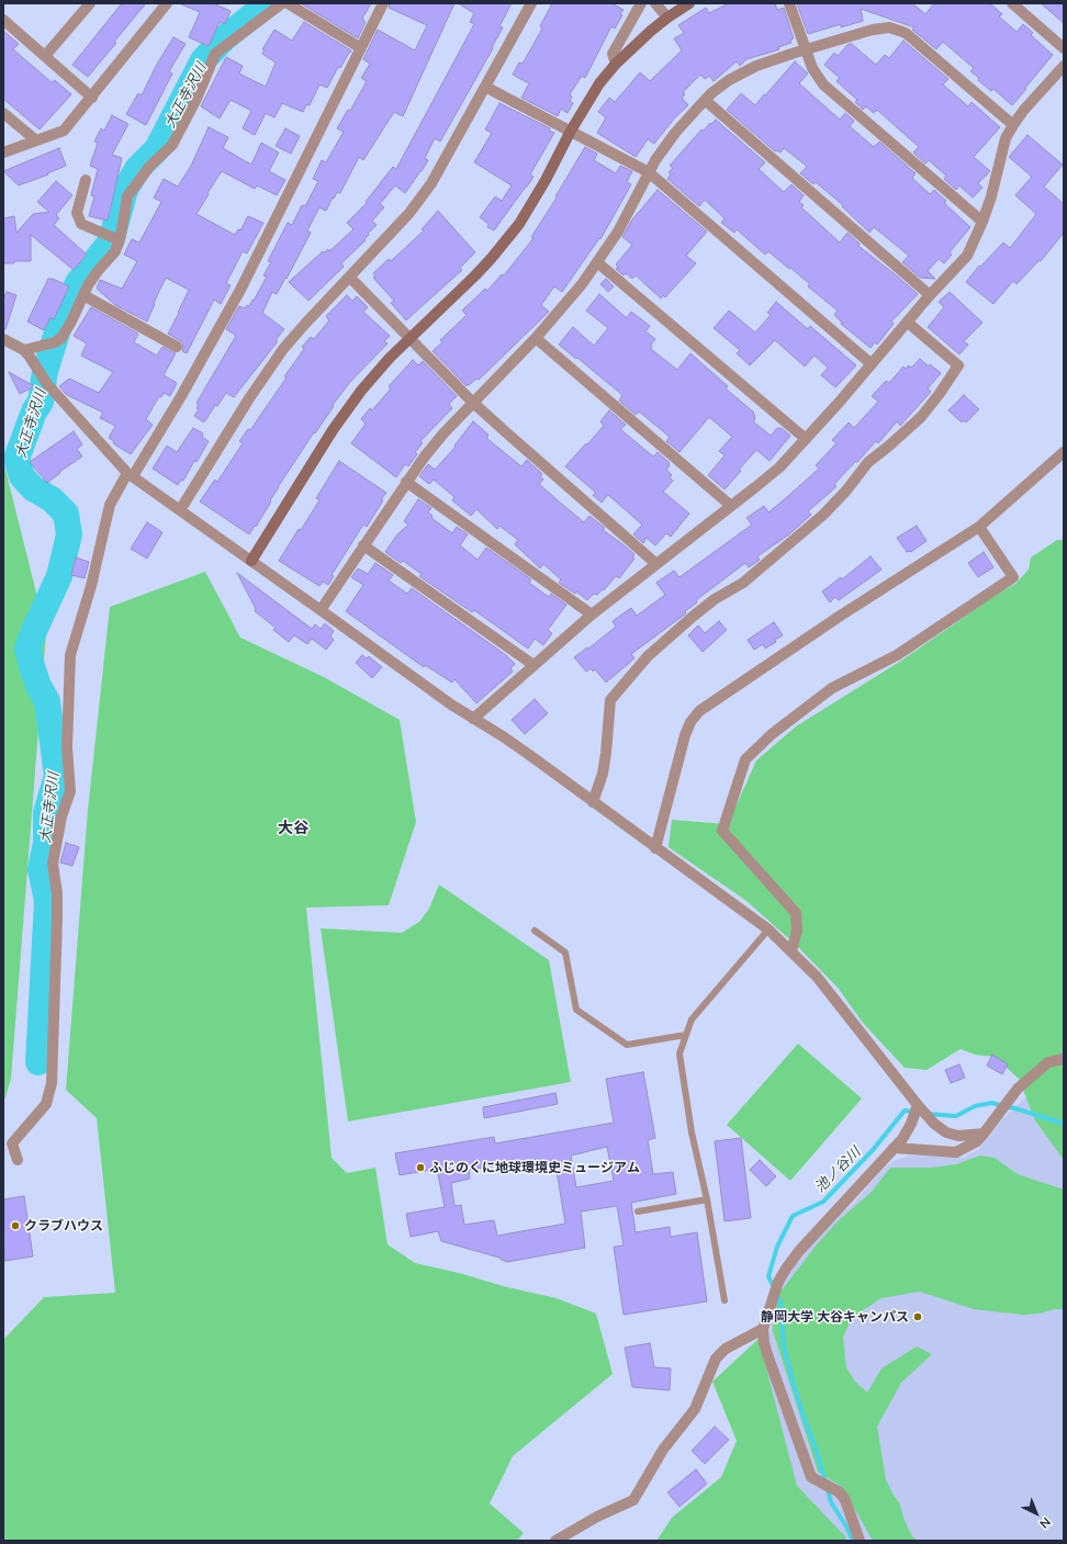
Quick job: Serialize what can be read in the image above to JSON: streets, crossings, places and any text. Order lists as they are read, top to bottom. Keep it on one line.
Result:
{"districts":["大谷"],"water":["大正寺沢川","池ノ谷川"],"places":["ふじのくに地球環境史ミュージアム","クラブハウス","静岡大学 大谷キャンパス"],"north":"bottom right"}
